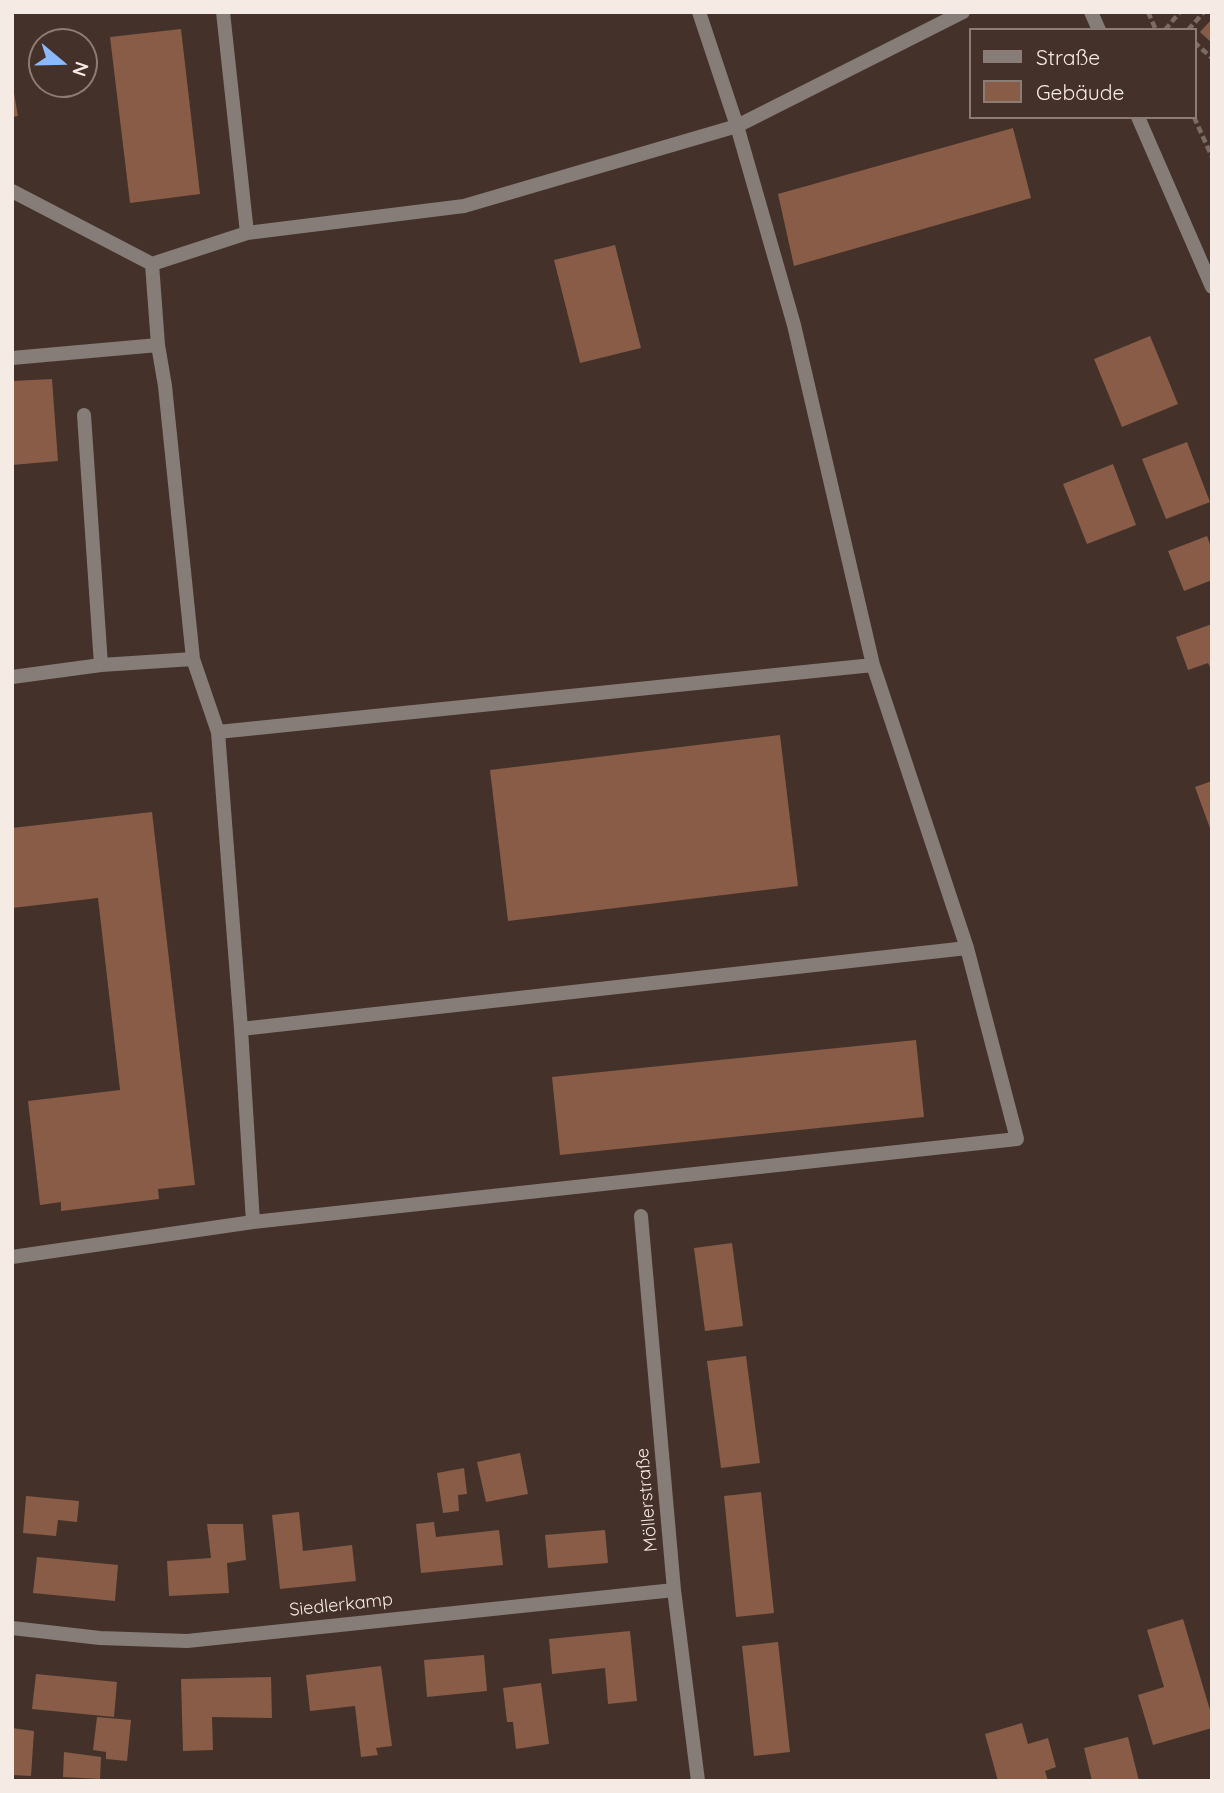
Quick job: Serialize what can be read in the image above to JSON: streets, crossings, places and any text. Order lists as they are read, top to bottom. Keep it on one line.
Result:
{"streets":{"street":["Möllerstraße","Siedlerkamp"]},"crossings":[["Möllerstraße","Siedlerkamp"]],"legend":["Straße","Gebäude"],"north":"right"}
